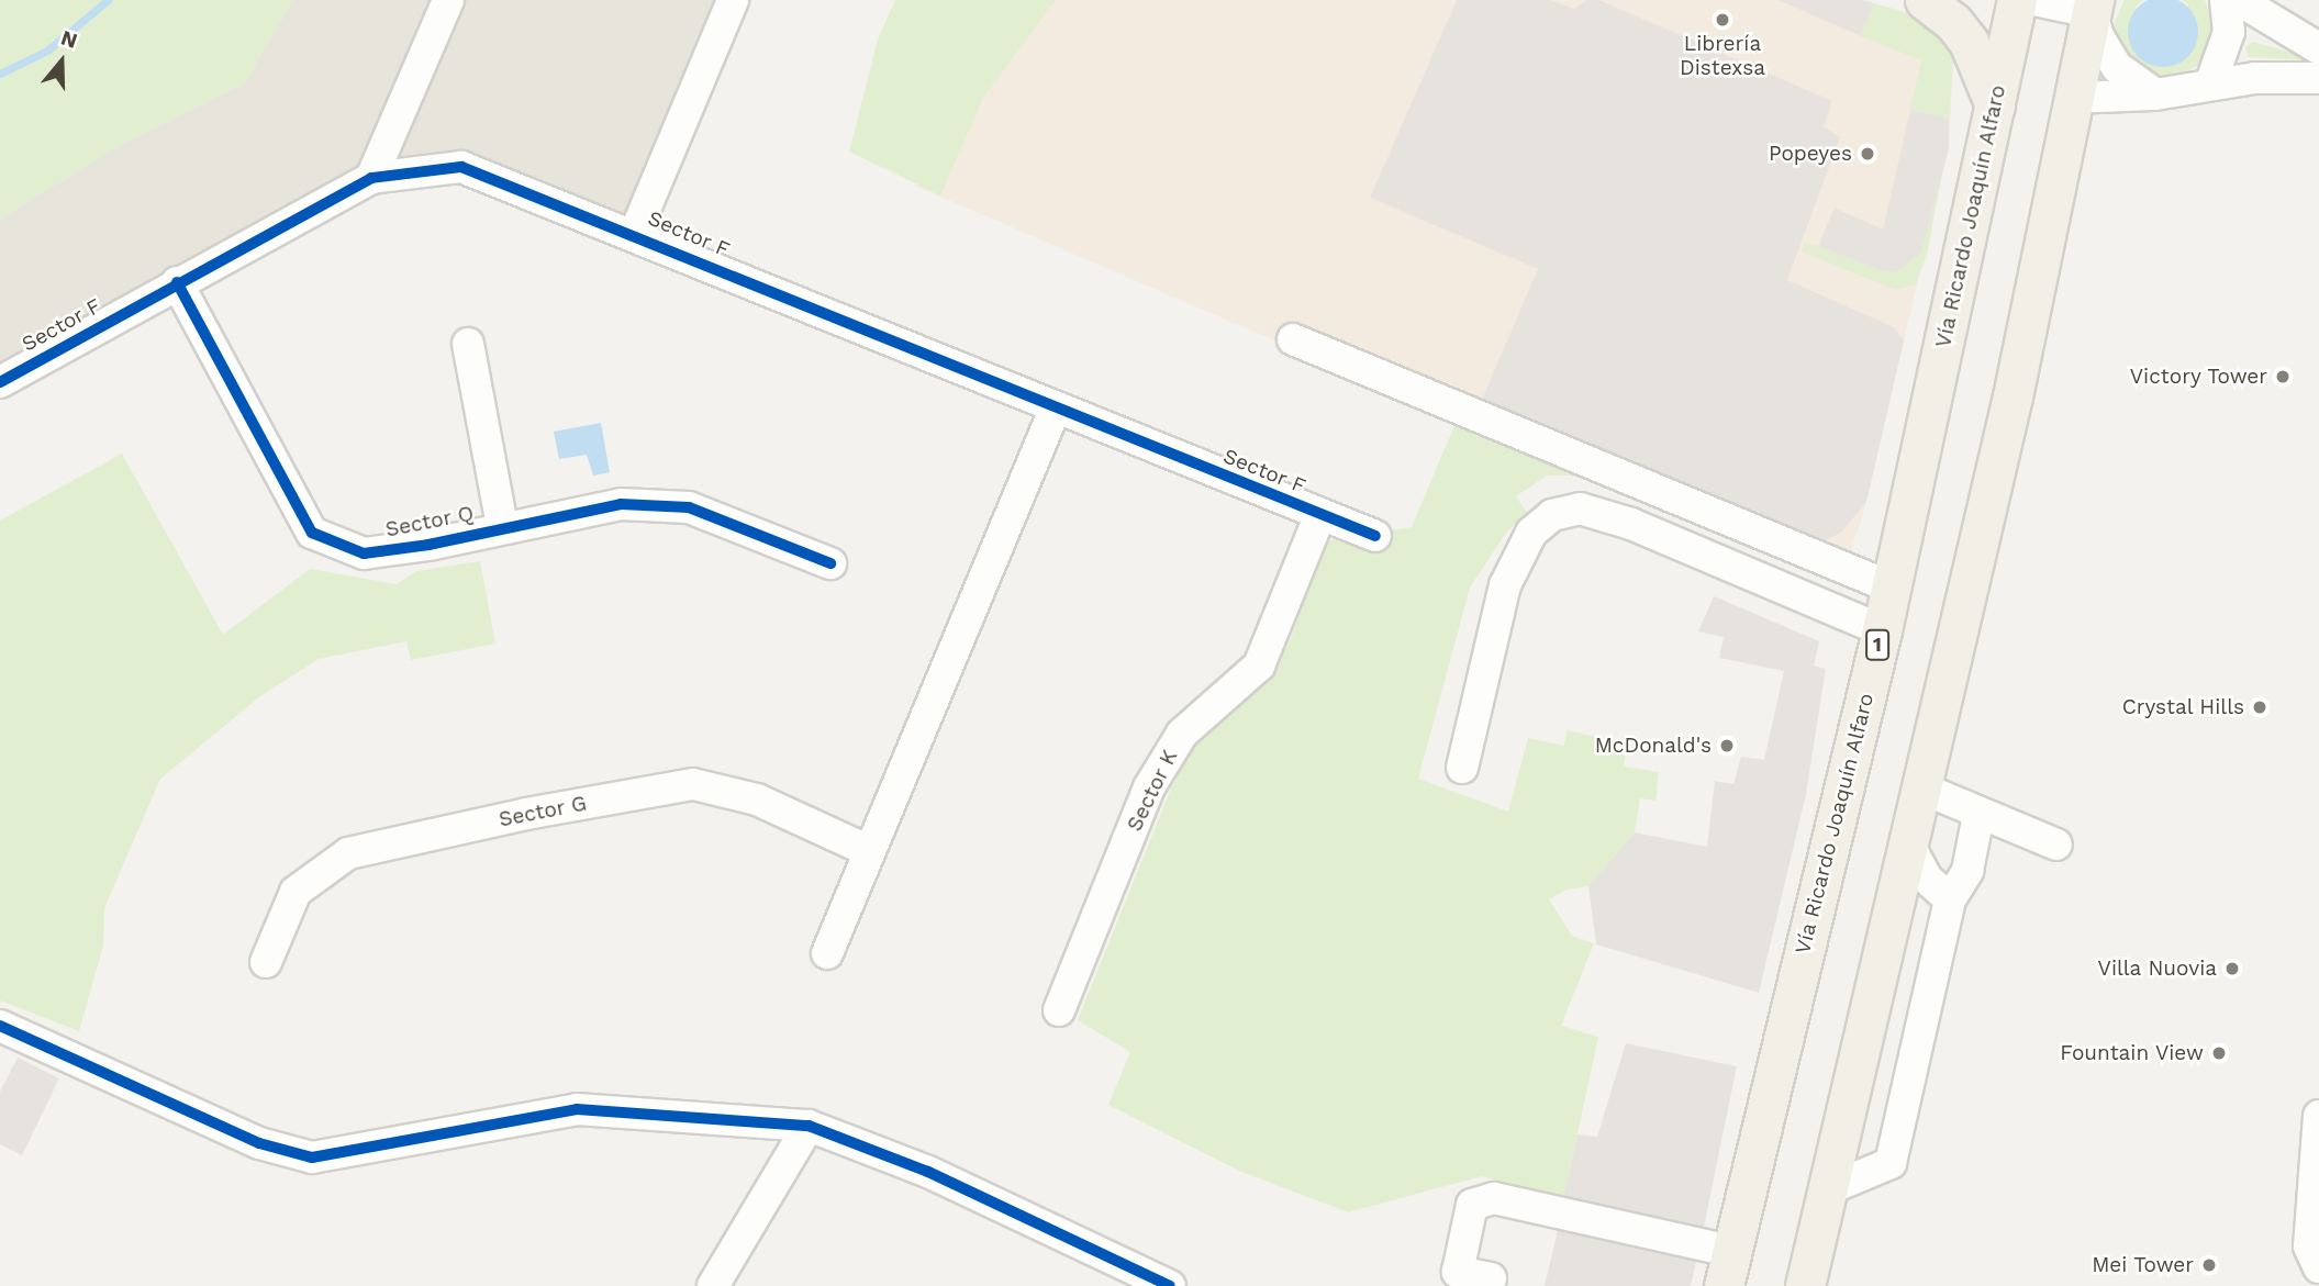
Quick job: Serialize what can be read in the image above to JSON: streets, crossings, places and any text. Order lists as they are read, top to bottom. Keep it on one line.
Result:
{"streets":{"main road":["Vía Ricardo Joaquín Alfaro","1"],"street":["Sector F","Sector Q","Sector K","Sector G"]},"crossings":[["Sector F","Sector Q"],["Sector F","Sector K"]],"places":["Librería Distexsa","Popeyes","Victory Tower","Crystal Hills","McDonald's","Villa Nuovia","Fountain View","Mei Tower"],"north":"top"}
